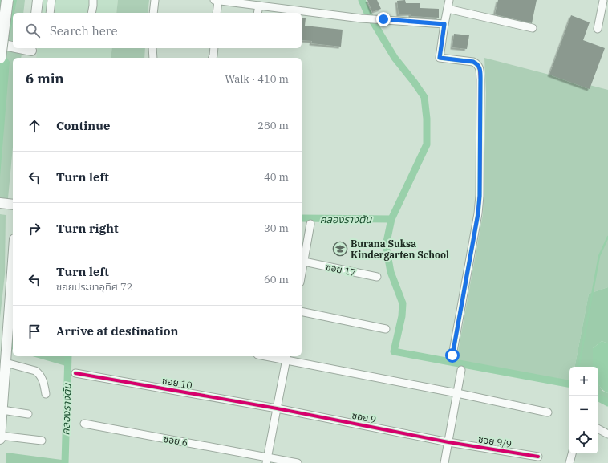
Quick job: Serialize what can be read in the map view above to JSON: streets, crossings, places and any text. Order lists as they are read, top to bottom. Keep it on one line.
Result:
{"streets":{"street":["ซอย 17","ซอย 10","ซอย 9","ซอย 6","ซอย 9/9"]},"crossings":[["ซอย 10","ซอย 9"],["ซอย 9","ซอย 9/9"]],"water":["คลองรางตัน"],"places":{"school or university":["Burana Suksa Kindergarten School"]},"page":{"search":"Search here","heading":["6 min","Walk · 410 m"],"list":[["Continue","280 m"],["Turn left","40 m"],["Turn right","30 m"],["Turn left","ซอยประชาอุทิศ 72","60 m"],"Arrive at destination"],"map_buttons":["+","−"]}}
